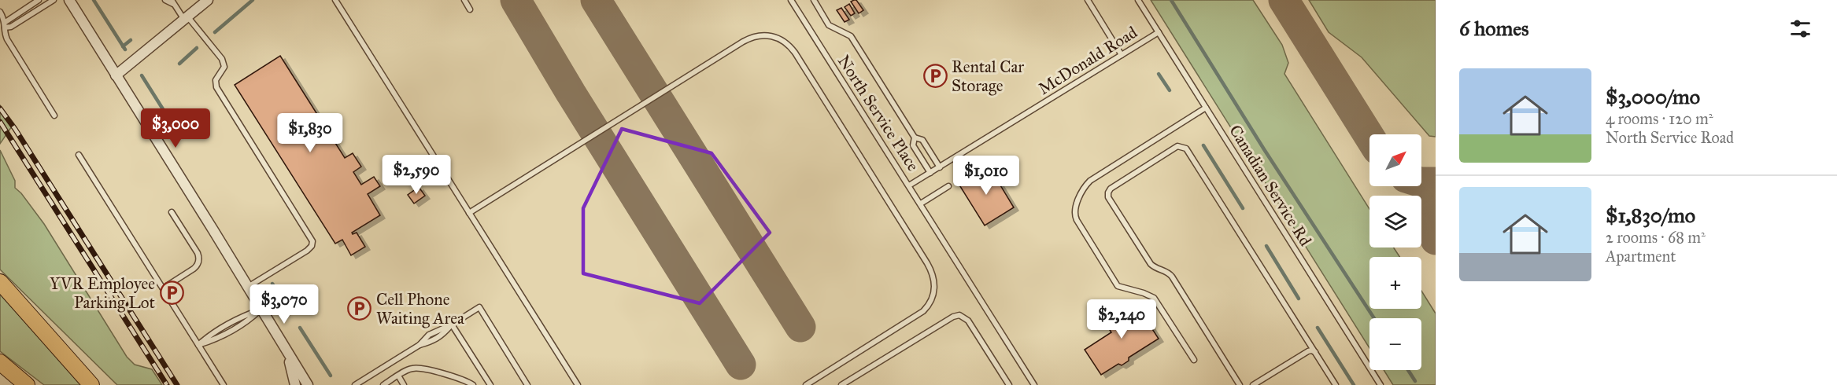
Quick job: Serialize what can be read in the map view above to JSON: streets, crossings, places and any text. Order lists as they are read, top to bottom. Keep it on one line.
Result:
{"streets":{"lane":["McDonald Road","North Service Place","Canadian Service Rd"]},"crossings":[["McDonald Road","North Service Place"],["McDonald Road","Canadian Service Rd"]],"places":{"parking":["Rental Car Storage","YVR Employee Parking Lot","Cell Phone Waiting Area"]},"north":"top right","page":{"heading":"6 homes","list":[{"name":"$3,000/mo","note":"4 rooms · 120 m² · North Service Road"},{"name":"$1,830/mo","note":"2 rooms · 68 m² · Apartment"}],"price":["$3,000","$1,830","$2,590","$1,010","$3,070","$2,240"],"map_buttons":["+","−"]}}
